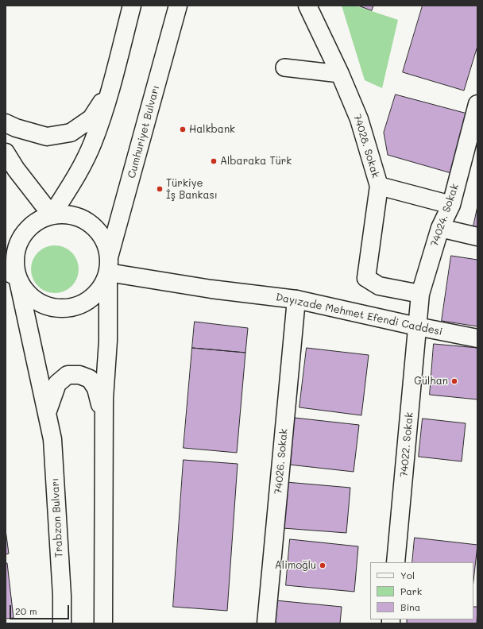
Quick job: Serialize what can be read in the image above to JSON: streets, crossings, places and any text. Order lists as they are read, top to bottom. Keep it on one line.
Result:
{"streets":{"main road":["Cumhuriyet Bulvarı","74028. Sokak","74024. Sokak","Dayızade Mehmet Efendi Caddesi","74022. Sokak","74026. Sokak","Trabzon Bulvarı"]},"crossings":[["Cumhuriyet Bulvarı","Dayızade Mehmet Efendi Caddesi"],["Cumhuriyet Bulvarı","Trabzon Bulvarı"],["74028. Sokak","74024. Sokak"],["74024. Sokak","Dayızade Mehmet Efendi Caddesi"],["74024. Sokak","74022. Sokak"],["Dayızade Mehmet Efendi Caddesi","74022. Sokak"],["Dayızade Mehmet Efendi Caddesi","74026. Sokak"],["Dayızade Mehmet Efendi Caddesi","Trabzon Bulvarı"]],"places":["Halkbank","Albaraka Türk","Türkiye İş Bankası","Gülhan","Alimoğlu"],"legend":["Yol","Park","Bina"],"scale_bar":"20 m"}
